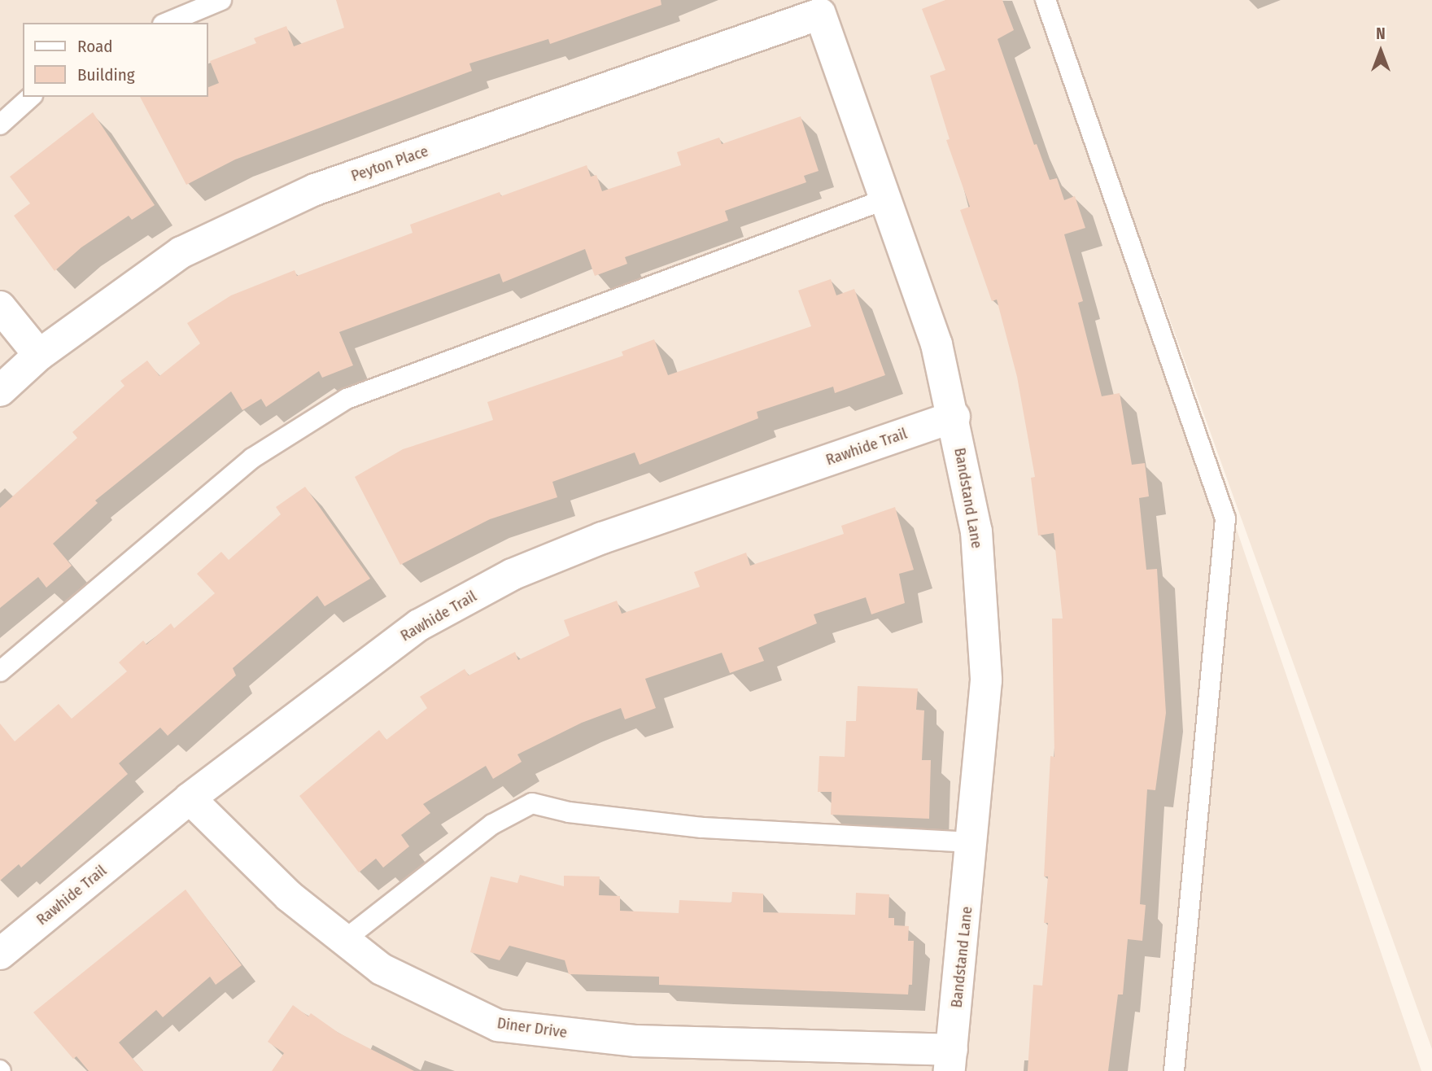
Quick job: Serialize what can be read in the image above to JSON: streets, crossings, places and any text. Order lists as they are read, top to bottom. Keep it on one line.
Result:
{"streets":{"street":["Peyton Place","Rawhide Trail","Bandstand Lane","Diner Drive"]},"crossings":[["Peyton Place","Bandstand Lane"],["Rawhide Trail","Bandstand Lane"],["Rawhide Trail","Diner Drive"],["Bandstand Lane","Diner Drive"]],"legend":["Road","Building"],"north":"top"}
